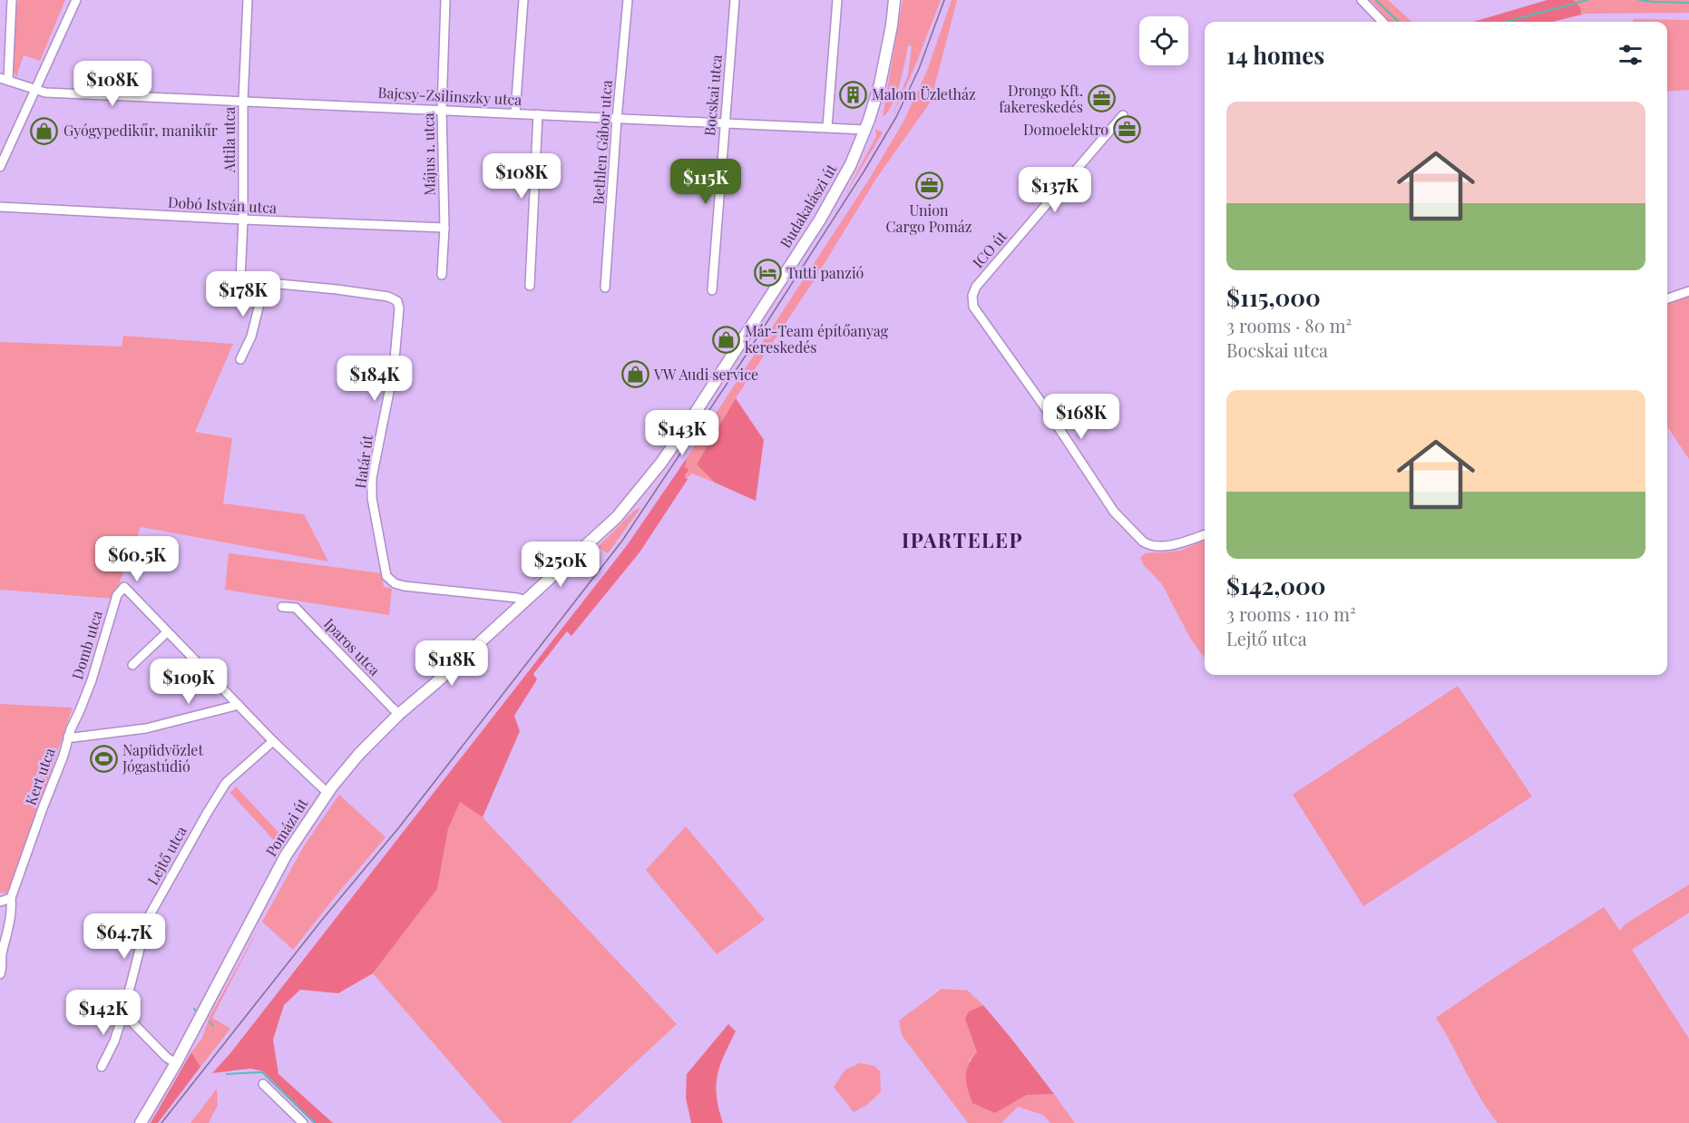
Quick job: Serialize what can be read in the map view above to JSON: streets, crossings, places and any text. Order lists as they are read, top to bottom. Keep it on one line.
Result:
{"streets":{"main road":["Budakalászi út","Pomázi út"],"street":["Bocskai utca","Bajcsy-Zsilinszky utca","Attila utca","Bethlen Gábor utca","Május 1. utca","Dobó István utca","ICO út","Határ út","Domb utca","Iparos utca","Kert utca","Lejtő utca"]},"crossings":[["Bocskai utca","Bajcsy-Zsilinszky utca"],["Bajcsy-Zsilinszky utca","Attila utca"],["Bajcsy-Zsilinszky utca","Bethlen Gábor utca"],["Bajcsy-Zsilinszky utca","Május 1. utca"],["Bajcsy-Zsilinszky utca","Budakalászi út"],["Attila utca","Dobó István utca"],["Attila utca","Határ út"],["Május 1. utca","Dobó István utca"],["Budakalászi út","Határ út"],["Budakalászi út","Pomázi út"],["Határ út","Pomázi út"],["Domb utca","Kert utca"],["Domb utca","Pomázi út"],["Domb utca","Lejtő utca"],["Iparos utca","Pomázi út"]],"districts":["IPARTELEP"],"places":{"building":["Malom Üzletház"],"office":["Drongo Kft. fakereskedés","Domoelektro","Union Cargo Pomáz"],"shop":["Gyógypedikűr, manikűr","Már-Team építőanyag kereskedés","VW Audi service"],"hotel":["Tutti panzió"],"sports":["Napüdvözlet Jógastúdió"]},"page":{"heading":"14 homes","price":["$108K","$108K","$115K","$137K","$178K","$184K","$168K","$143K","$60.5K","$250K","$118K","$109K","$64.7K","$142K"],"list":[{"name":"$115,000","note":"3 rooms · 80 m² · Bocskai utca"},{"name":"$142,000","note":"3 rooms · 110 m² · Lejtő utca"}]}}
